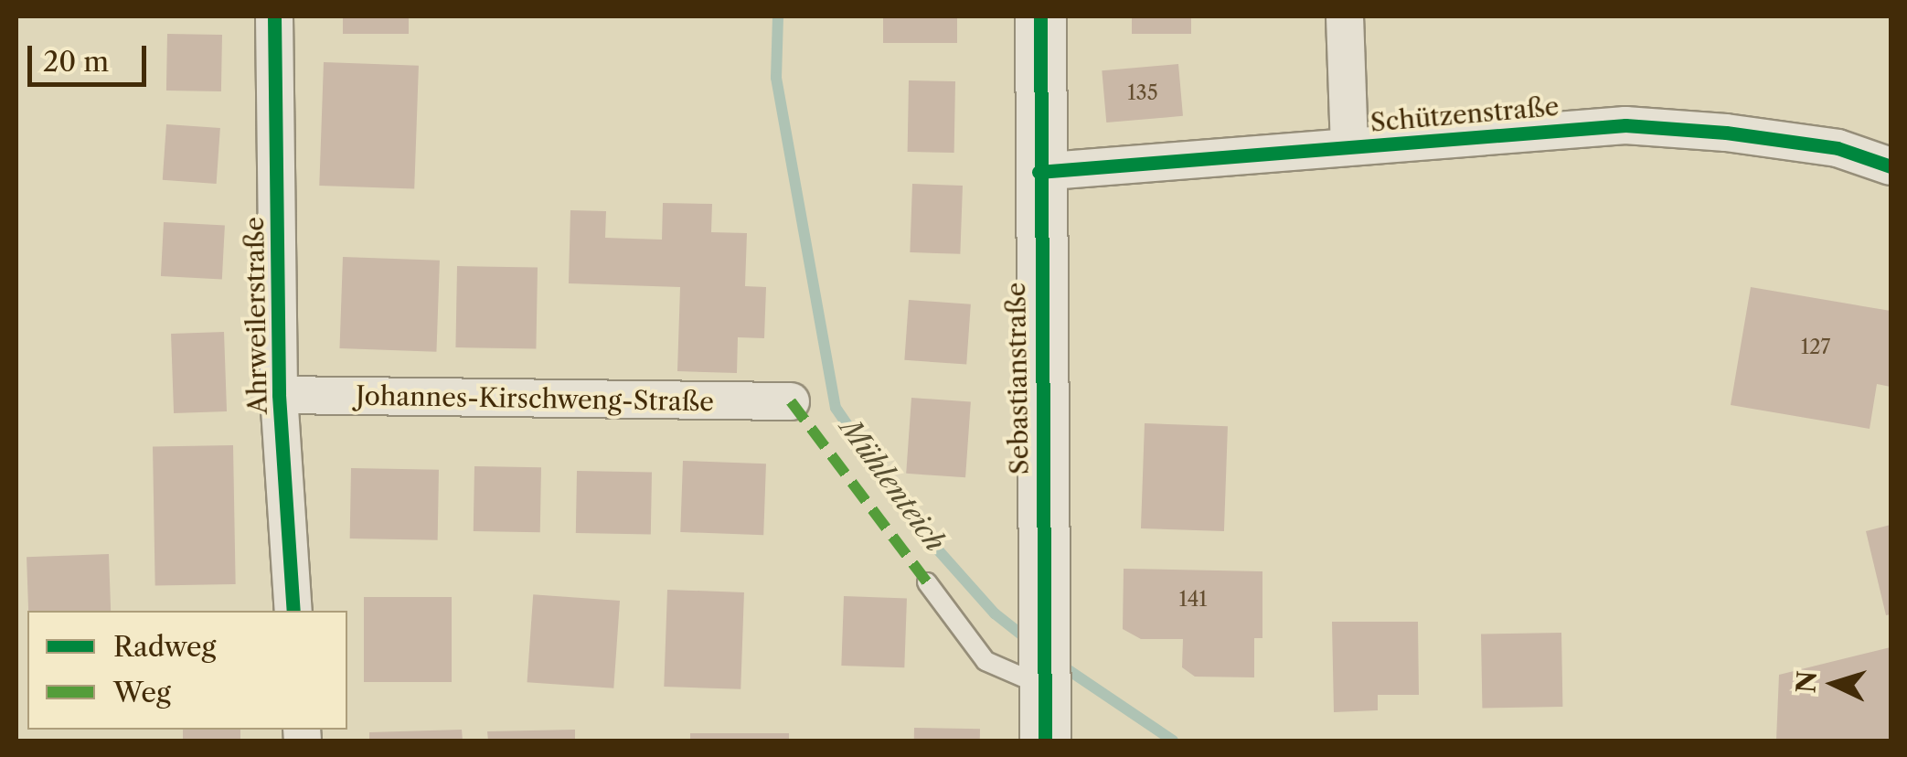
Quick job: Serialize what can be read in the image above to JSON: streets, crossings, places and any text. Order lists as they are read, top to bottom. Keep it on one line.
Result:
{"streets":{"street":["Schützenstraße","Ahrweilerstraße","Sebastianstraße","Johannes-Kirschweng-Straße"]},"crossings":[["Schützenstraße","Sebastianstraße"],["Ahrweilerstraße","Johannes-Kirschweng-Straße"]],"water":["Mühlenteich"],"house_numbers":["135","127","141"],"legend":["Radweg","Weg"],"scale_bar":"20 m","north":"left"}
